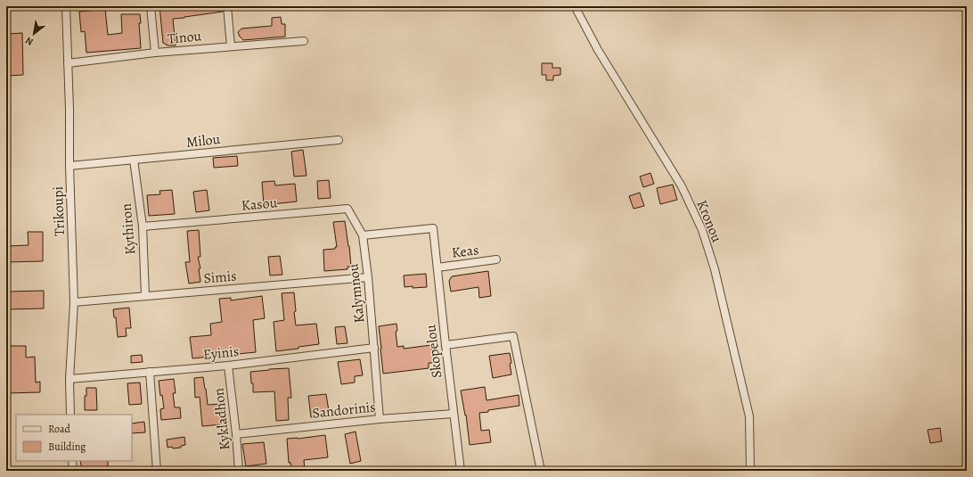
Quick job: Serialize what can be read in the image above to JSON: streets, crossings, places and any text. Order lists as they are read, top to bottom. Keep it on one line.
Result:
{"streets":{"street":["Tinou","Milou","Kasou","Trikoupi","Kronou","Kythiron","Keas","Simis","Kalymnou","Skopelou","Eyinis","Sandorinis","Kykladhon"]},"crossings":[["Tinou","Trikoupi"],["Milou","Trikoupi"],["Milou","Kythiron"],["Kasou","Kythiron"],["Kasou","Kalymnou"],["Kasou","Skopelou"],["Trikoupi","Simis"],["Trikoupi","Eyinis"],["Kythiron","Simis"],["Keas","Skopelou"],["Simis","Kalymnou"],["Kalymnou","Skopelou"],["Kalymnou","Eyinis"],["Kalymnou","Sandorinis"],["Skopelou","Sandorinis"],["Eyinis","Kykladhon"],["Sandorinis","Kykladhon"]],"legend":["Road","Building"],"north":"bottom left"}
